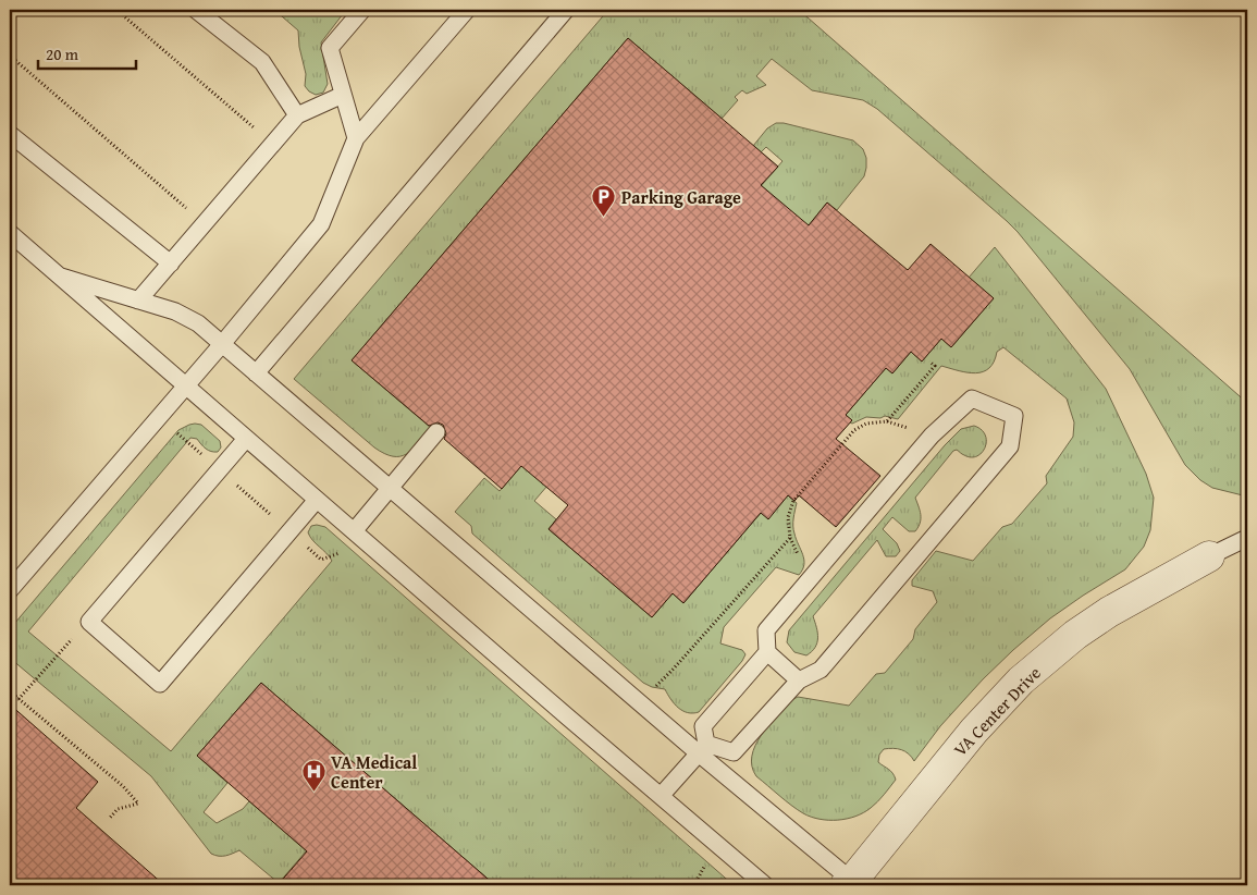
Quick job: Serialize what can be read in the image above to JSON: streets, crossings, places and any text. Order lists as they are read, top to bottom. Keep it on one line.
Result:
{"streets":{"street":["VA Center Drive"]},"places":{"parking":["Parking Garage"],"hospital":["VA Medical Center"]},"scale_bar":"20 m"}
